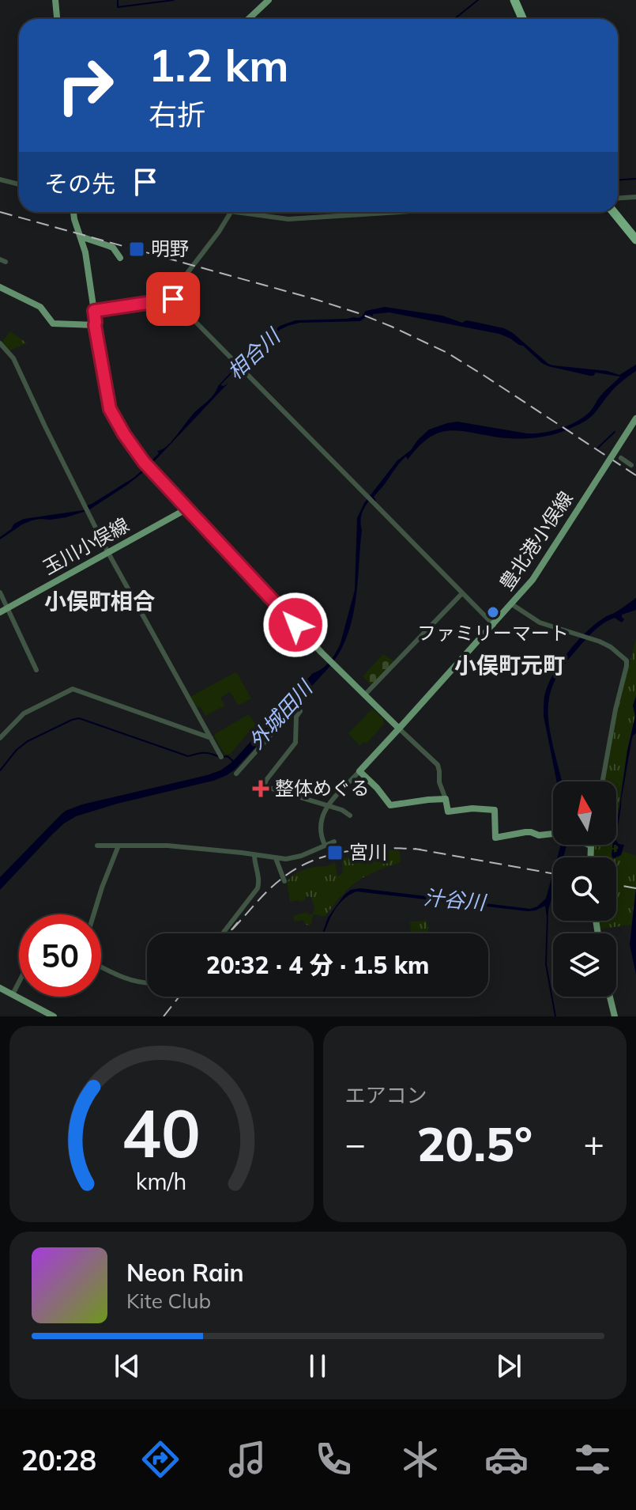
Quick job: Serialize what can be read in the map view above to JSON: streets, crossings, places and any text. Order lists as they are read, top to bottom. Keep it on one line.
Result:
{"streets":{"main road":["豊北港小俣線","玉川小俣線"]},"districts":["小俣町相合","小俣町元町"],"water":["相合川","外城田川","汁谷川"],"places":{"transit":["明野","宮川"],"other":["ファミリーマート"],"health":["整体めぐる"]},"north":"top","page":{"turn":["1.2 km","右折"],"then":"その先","limit":"50","trip":"20:32 · 4 分 · 1.5 km","tile":"エアコン","heat":["−","20.5°","+"],"song":["Neon Rain","Kite Club"],"tabs":"20:28","gauge":["40","km/h"]}}
